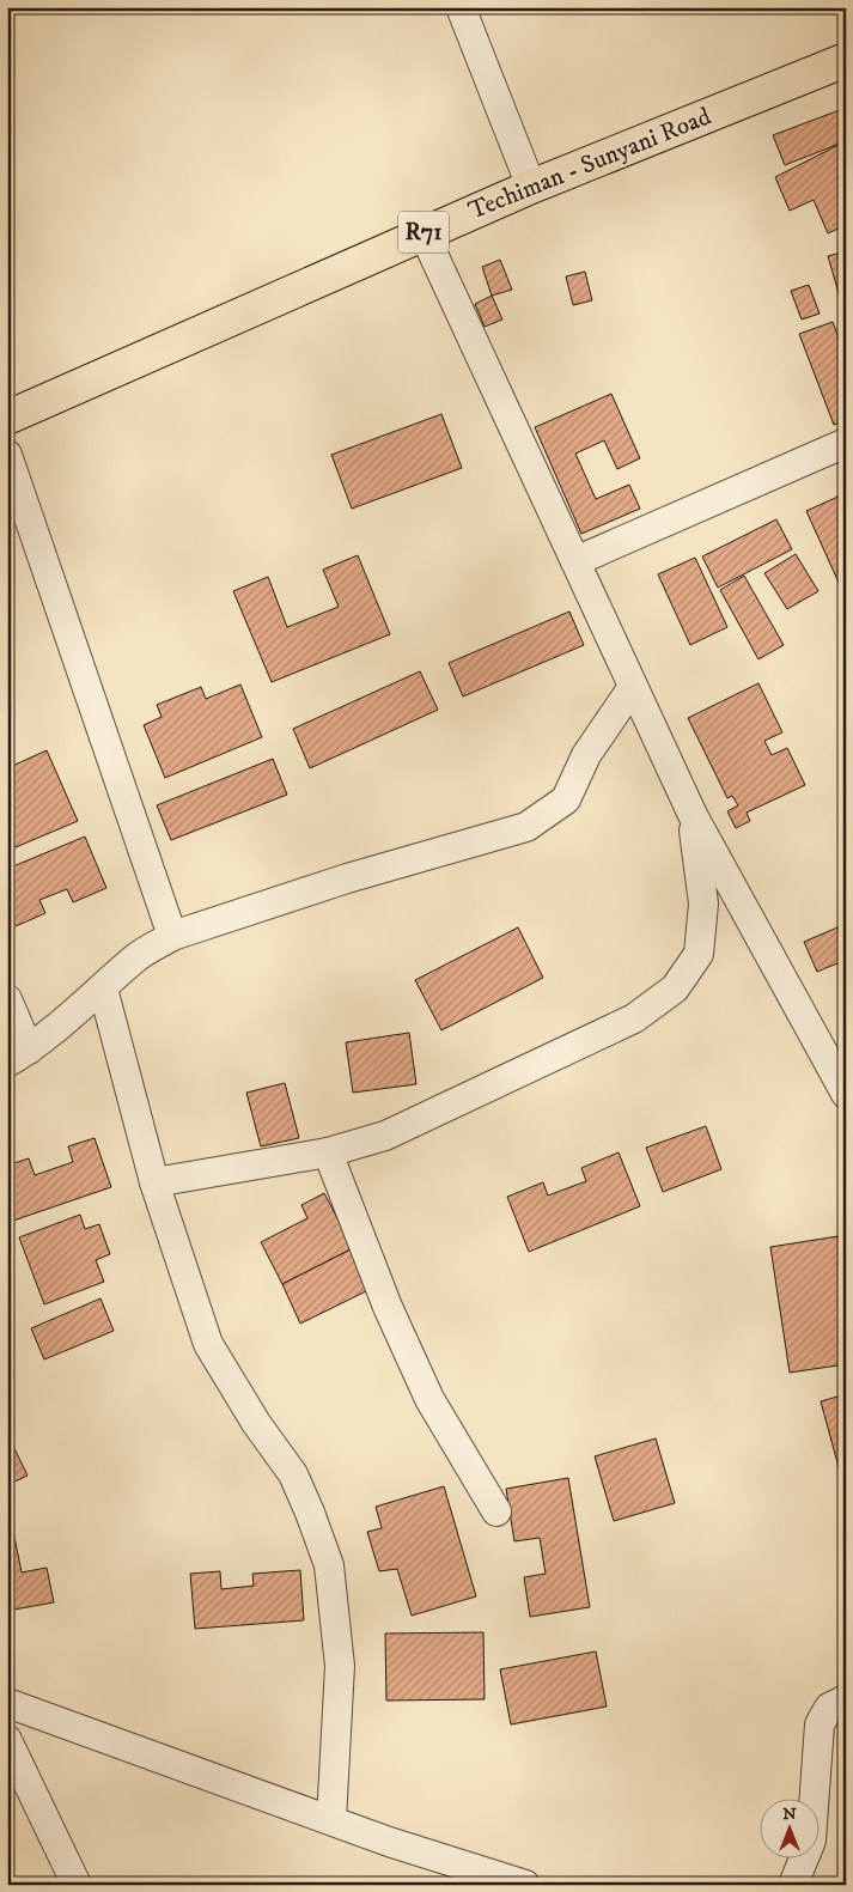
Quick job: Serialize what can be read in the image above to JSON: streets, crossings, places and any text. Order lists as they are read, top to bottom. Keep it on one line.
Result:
{"streets":{"main road":["Techiman - Sunyani Road","R71"]},"north":"top"}
